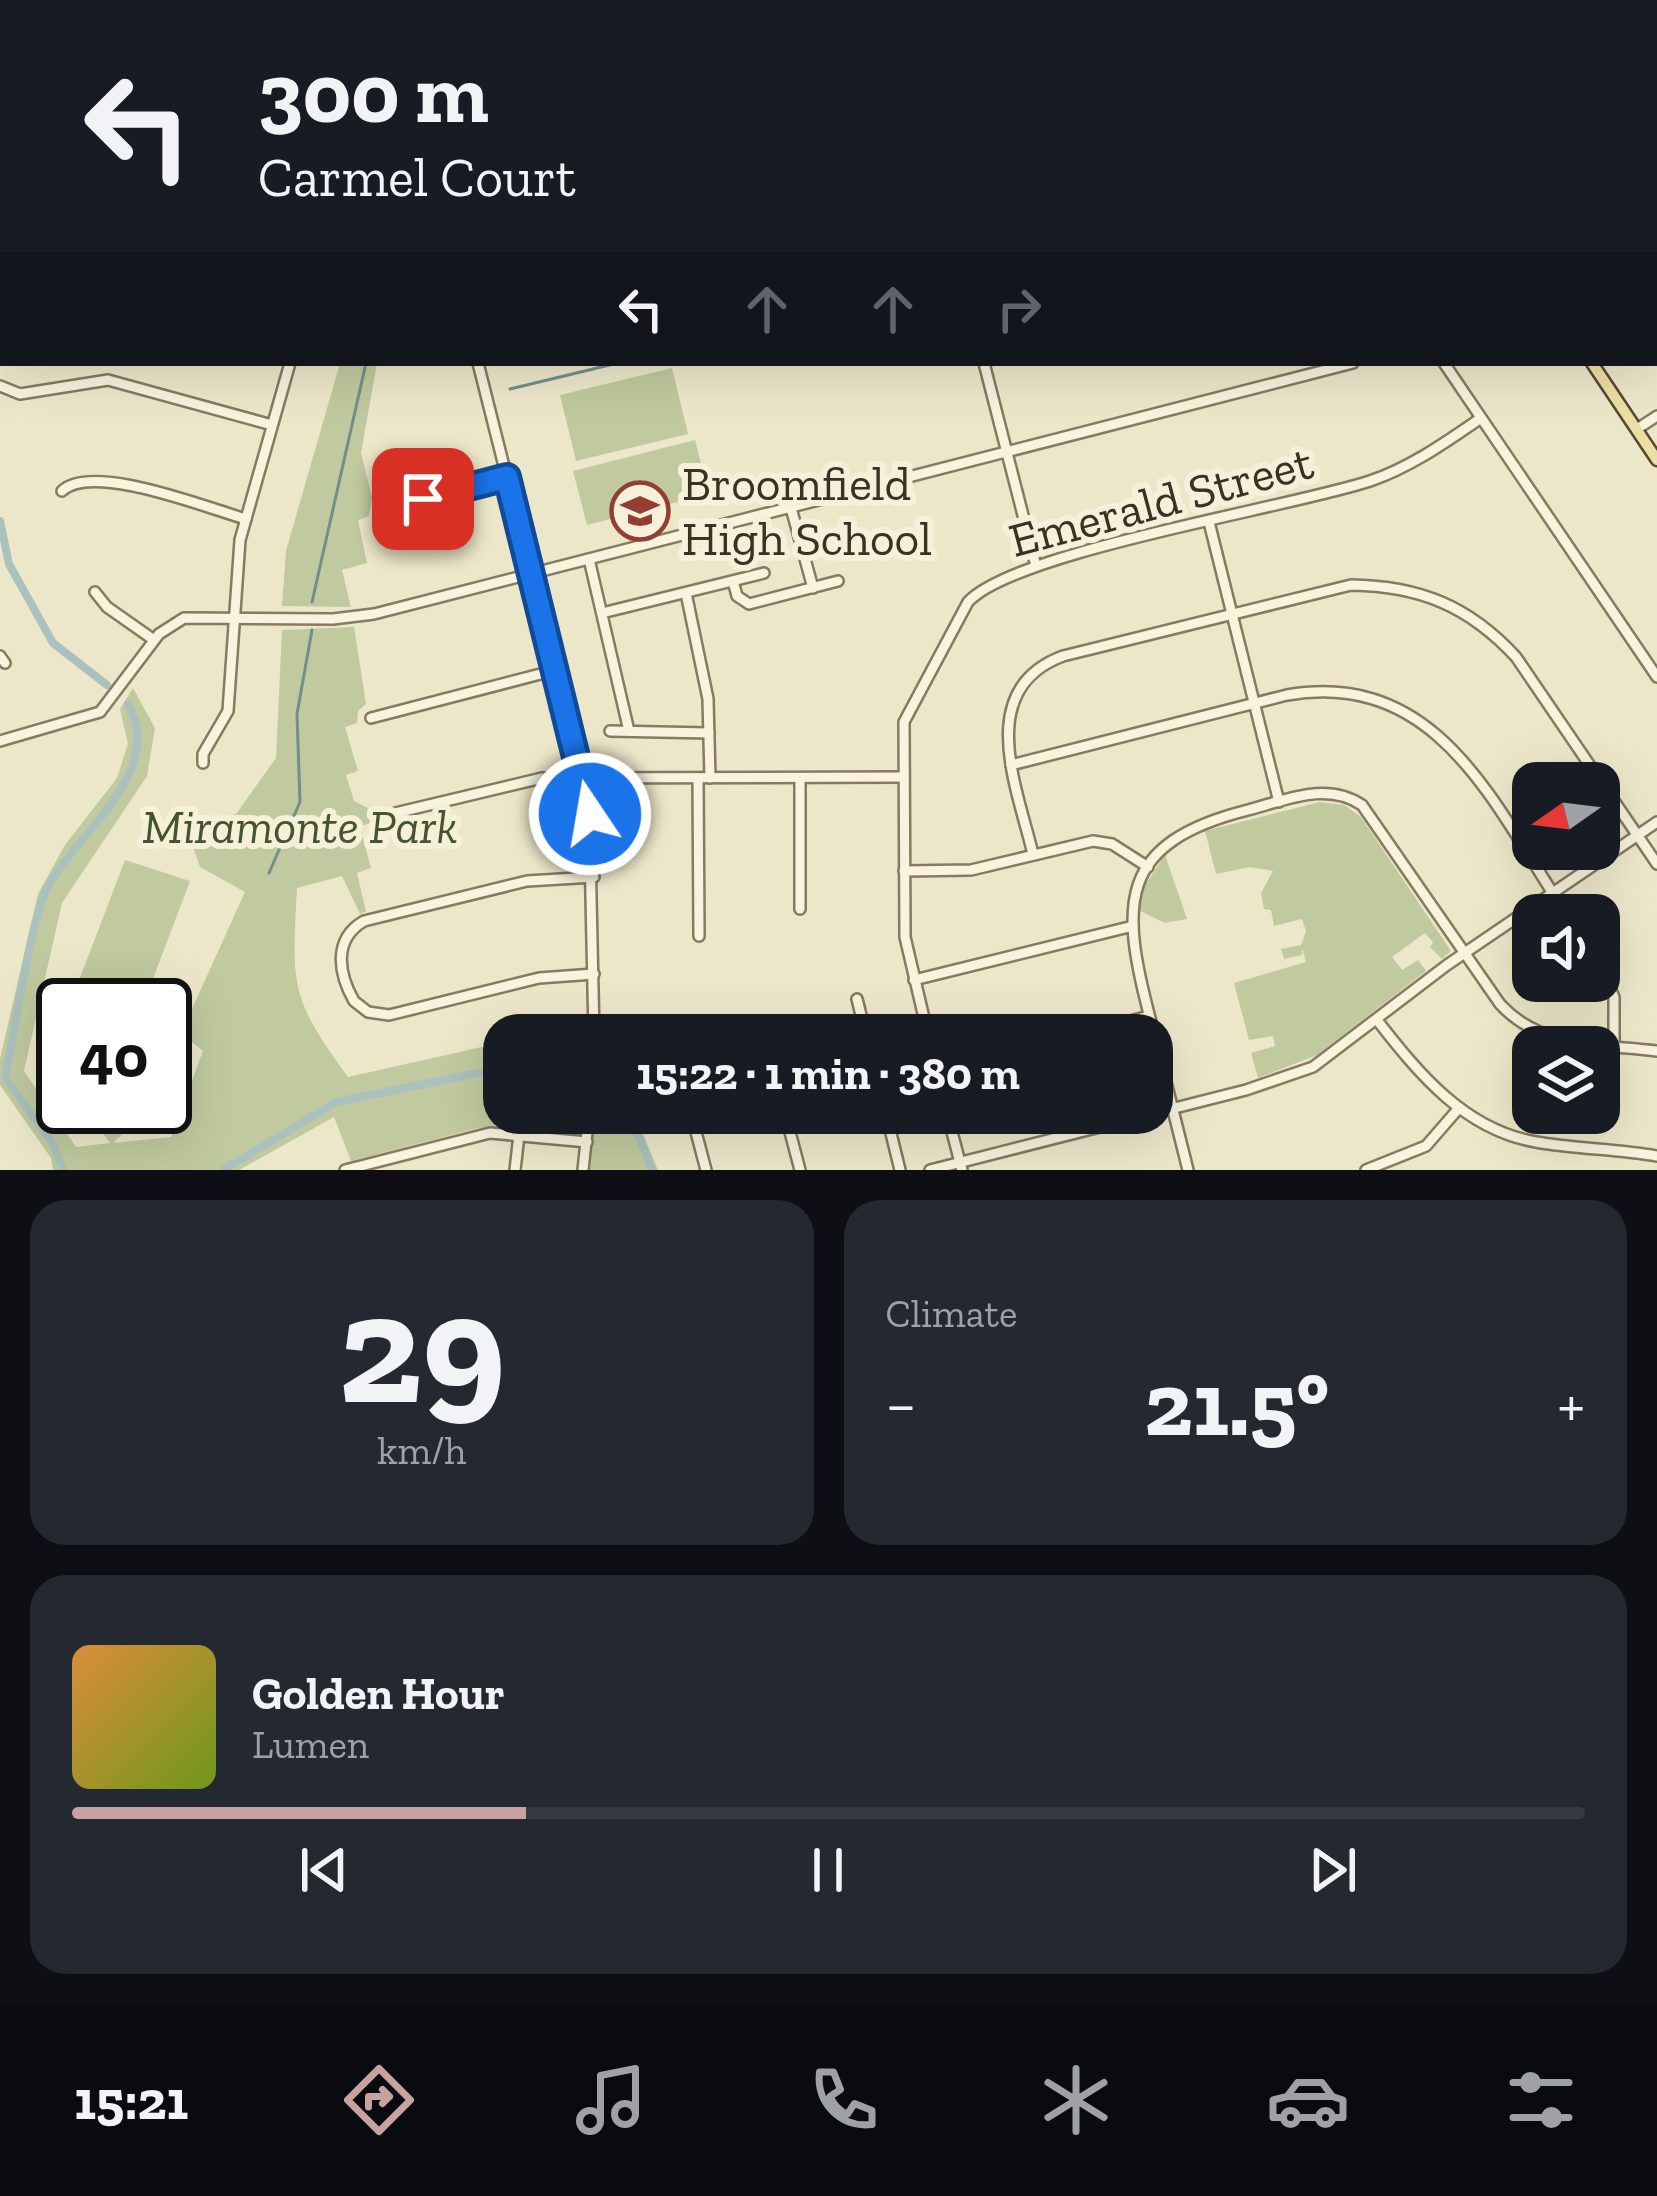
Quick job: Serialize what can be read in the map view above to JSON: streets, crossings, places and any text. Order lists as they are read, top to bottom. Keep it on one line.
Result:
{"streets":{"street":["Emerald Street"]},"parks":["Miramonte Park"],"places":{"school or university":["Broomfield High School"]},"north":"left","page":{"turn":["300 m","Carmel Court"],"limit":"40","trip":"15:22 · 1 min · 380 m","tile":[["29","km/h"],"Climate"],"heat":["−","21.5°","+"],"song":["Golden Hour","Lumen"],"tabs":"15:21"}}
